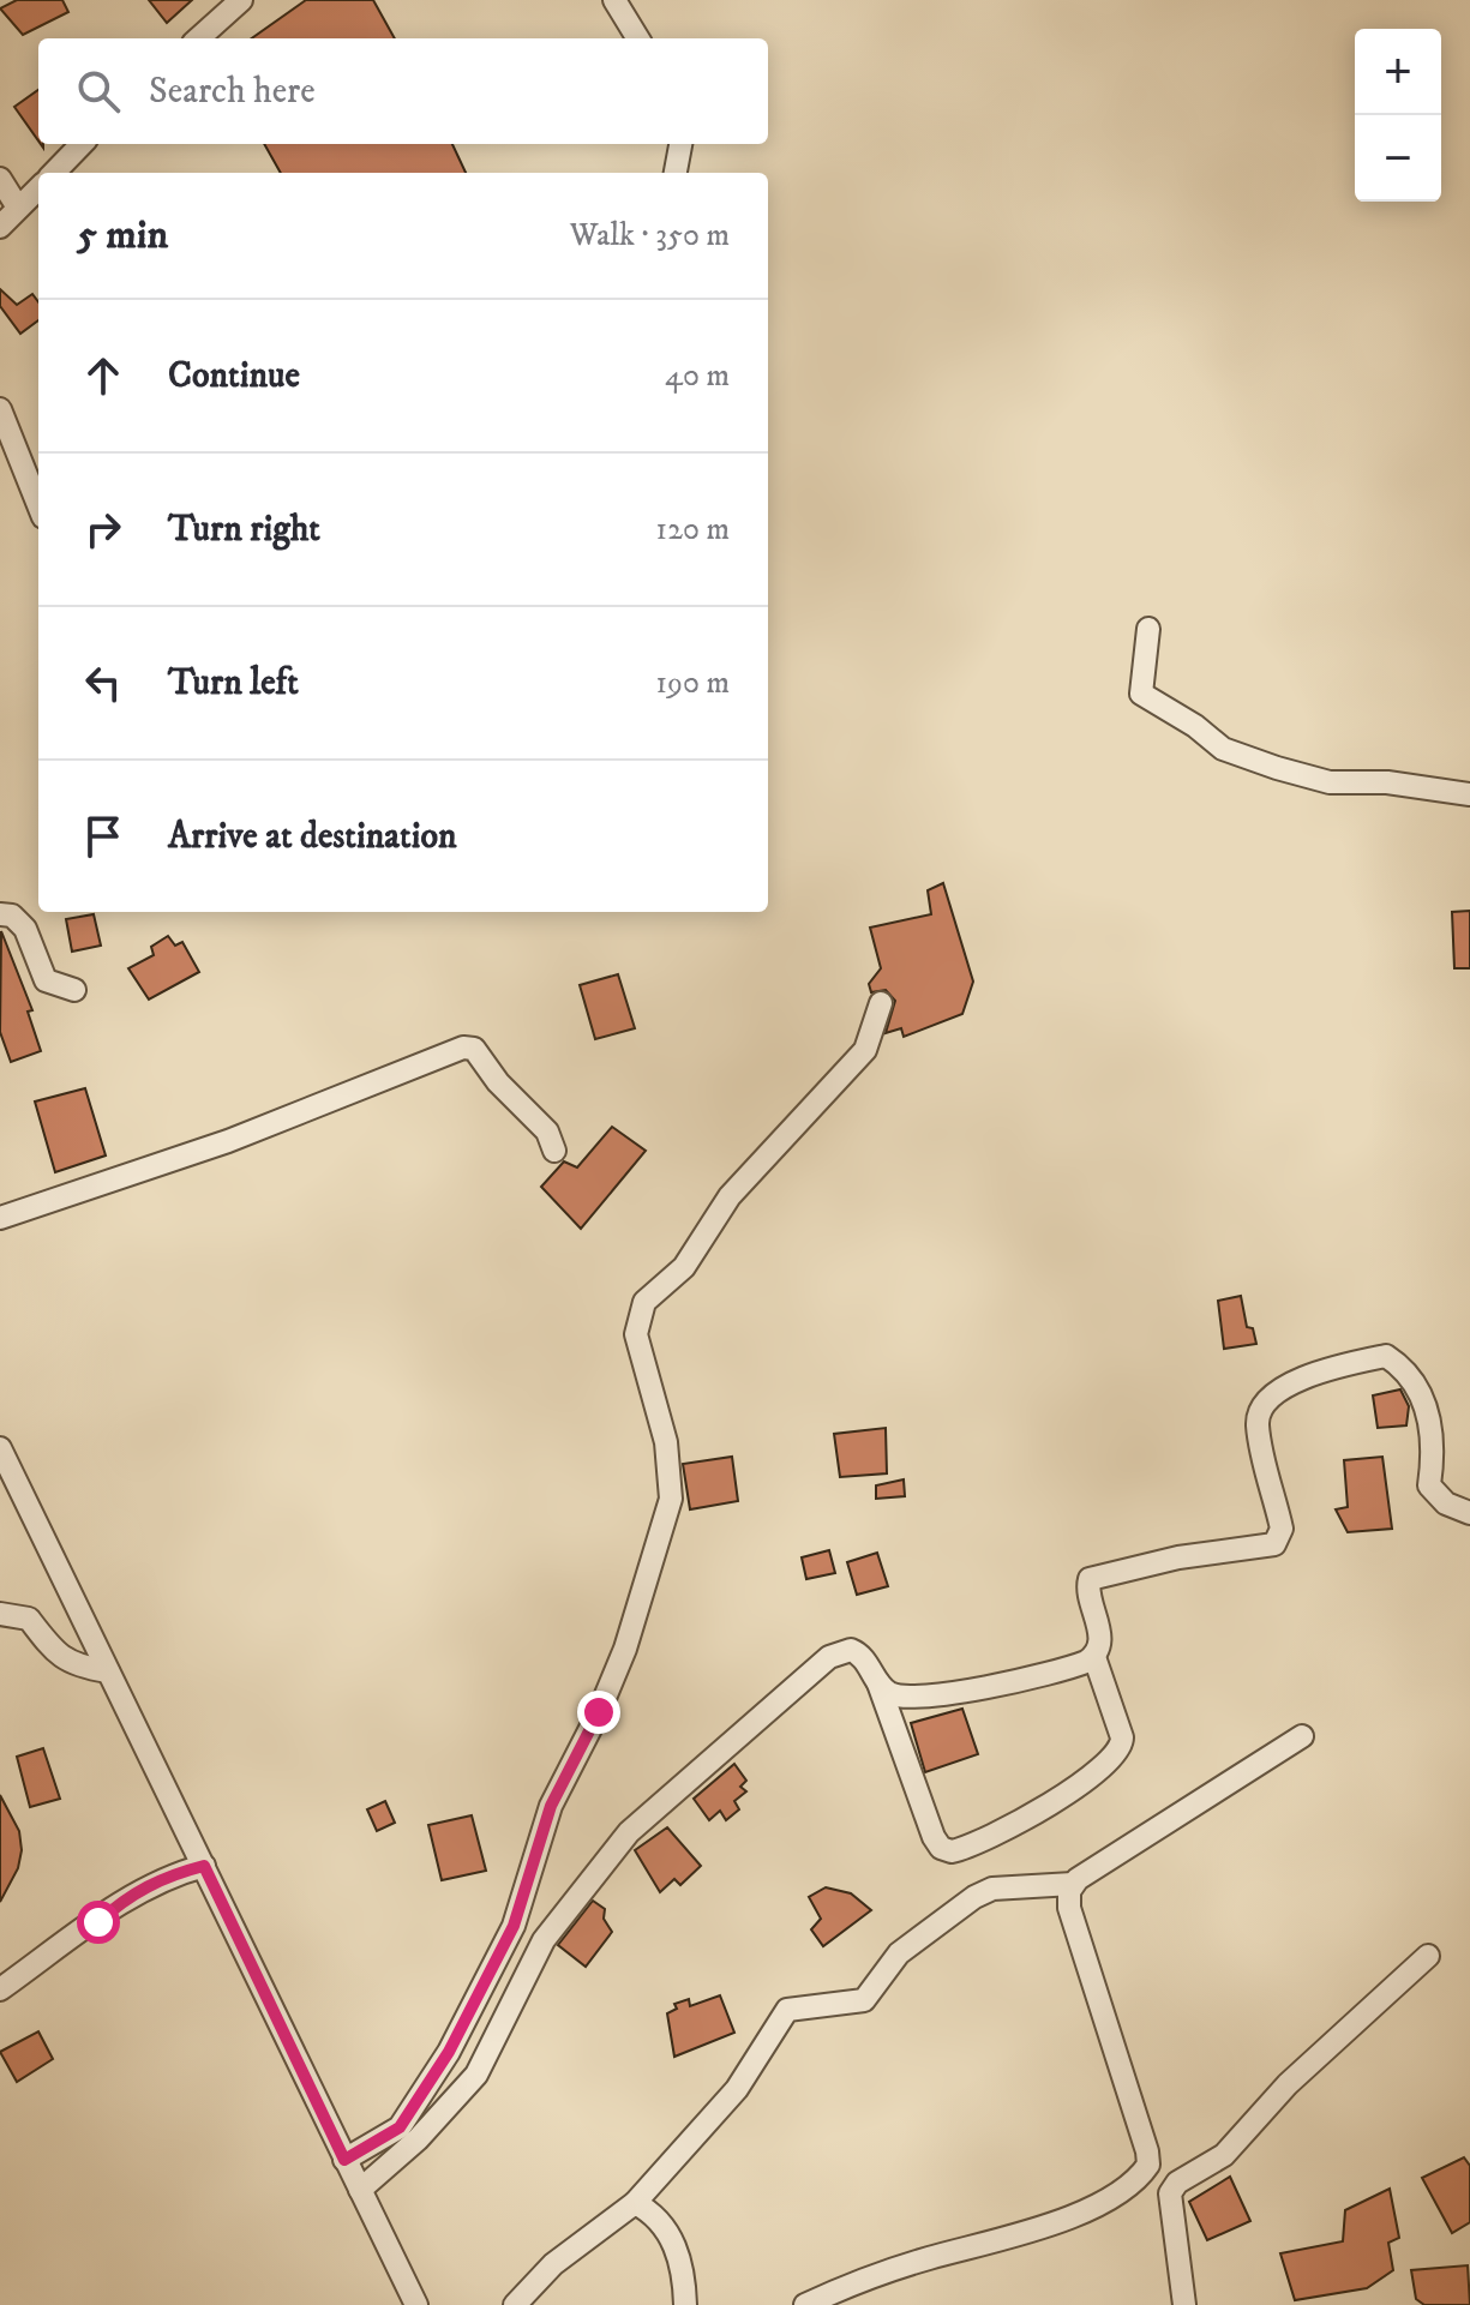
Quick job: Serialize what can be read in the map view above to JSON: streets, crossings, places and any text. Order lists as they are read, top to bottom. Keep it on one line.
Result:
{"page":{"map_buttons":["+","−"],"search":"Search here","heading":["5 min","Walk · 350 m"],"list":[["Continue","40 m"],["Turn right","120 m"],["Turn left","190 m"],"Arrive at destination"]}}
